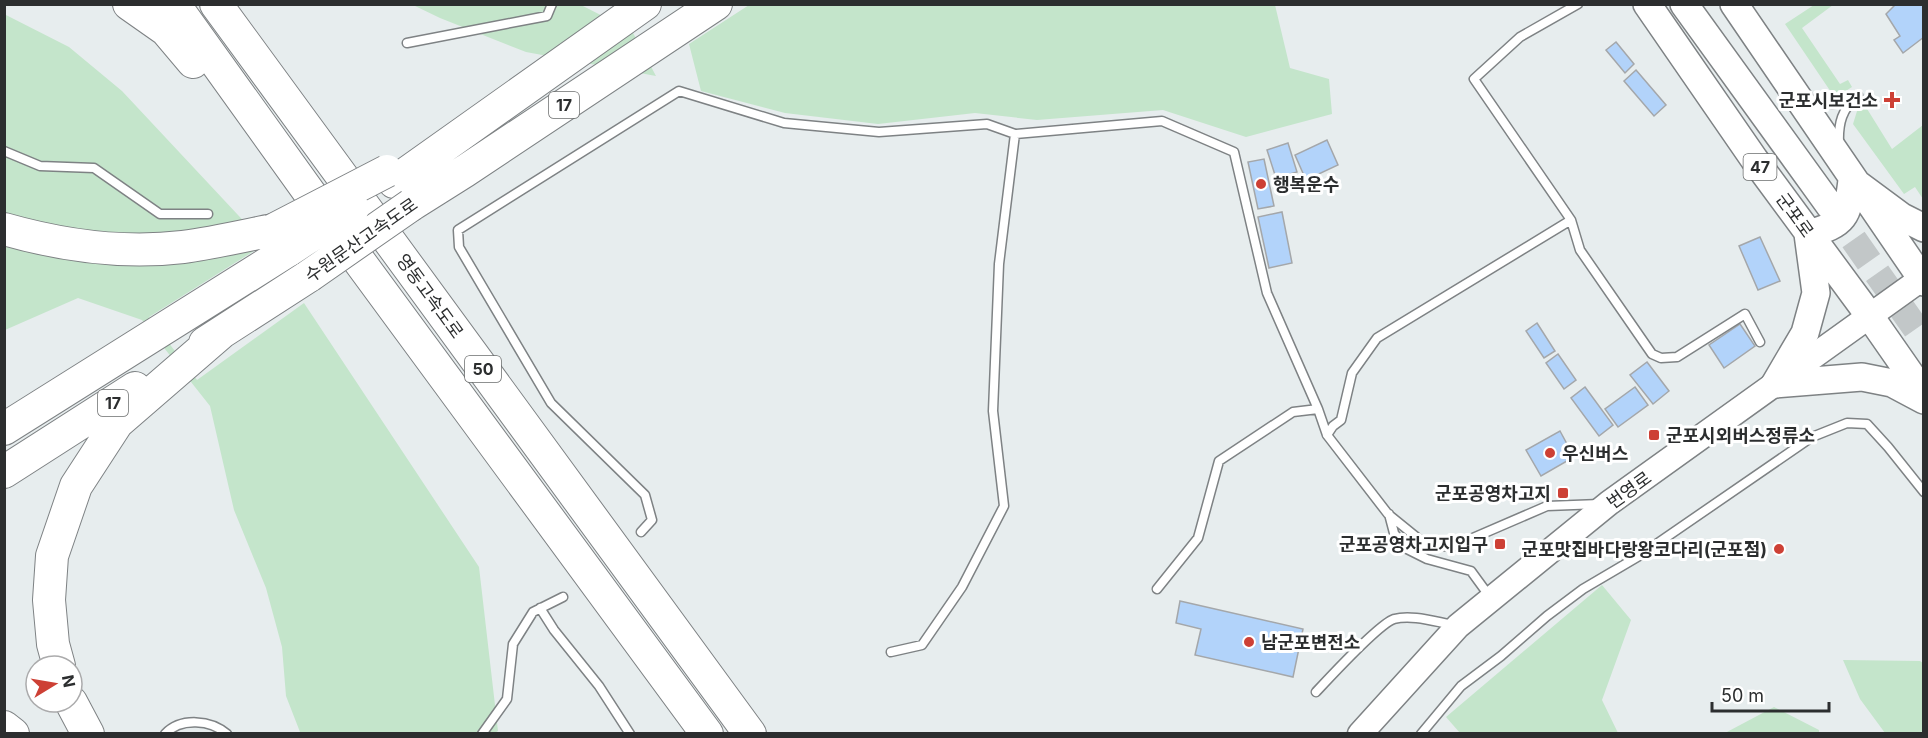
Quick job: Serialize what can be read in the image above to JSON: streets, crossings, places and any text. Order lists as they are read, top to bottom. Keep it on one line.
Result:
{"streets":{"highway":["17","수원문산고속도로","영동고속도로","50"],"main road":["47","군포로"],"street":["번영로"]},"crossings":[["군포로","번영로"]],"places":{"health":["군포시보건소"],"other":["행복운수","우신버스","군포맛집바다랑왕코다리(군포점)","남군포변전소"],"transit":["군포시외버스정류소","군포공영차고지","군포공영차고지입구"]},"scale_bar":"50 m","north":"right"}
